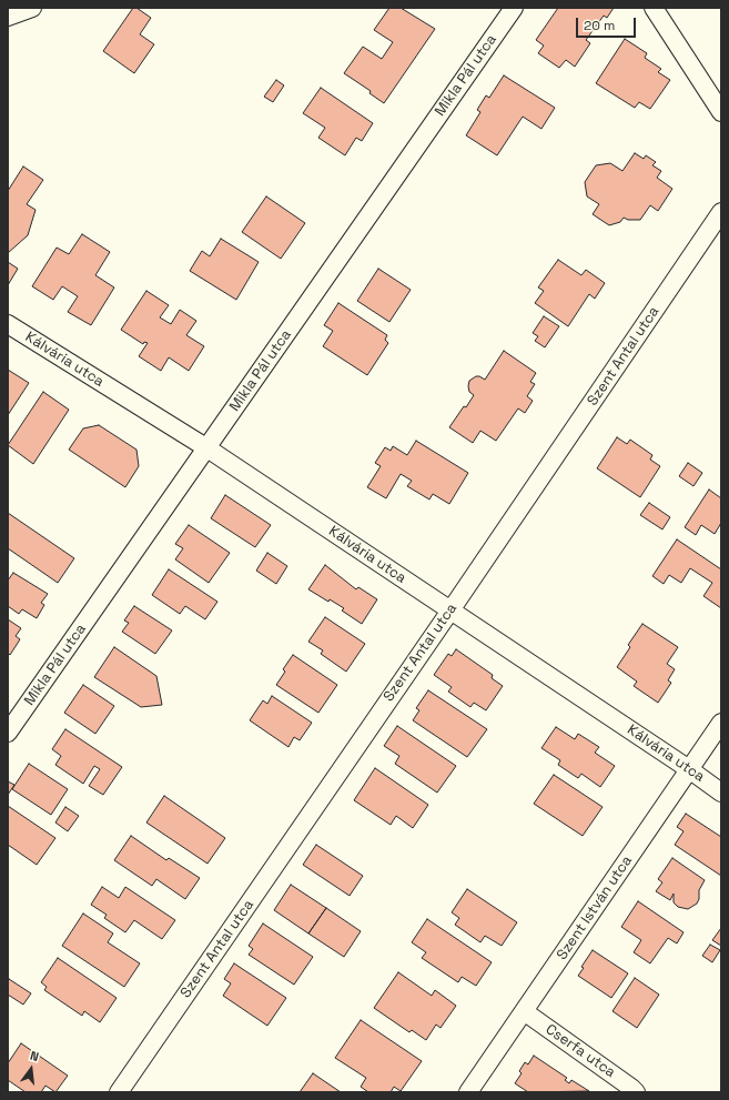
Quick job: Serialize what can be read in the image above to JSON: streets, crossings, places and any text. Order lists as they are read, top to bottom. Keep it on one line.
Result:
{"streets":{"street":["Mikla Pál utca","Szent Antal utca","Kálvária utca","Szent István utca","Cserfa utca"]},"crossings":[["Mikla Pál utca","Kálvária utca"],["Szent Antal utca","Kálvária utca"],["Kálvária utca","Szent István utca"],["Szent István utca","Cserfa utca"]],"scale_bar":"20 m","north":"top"}
